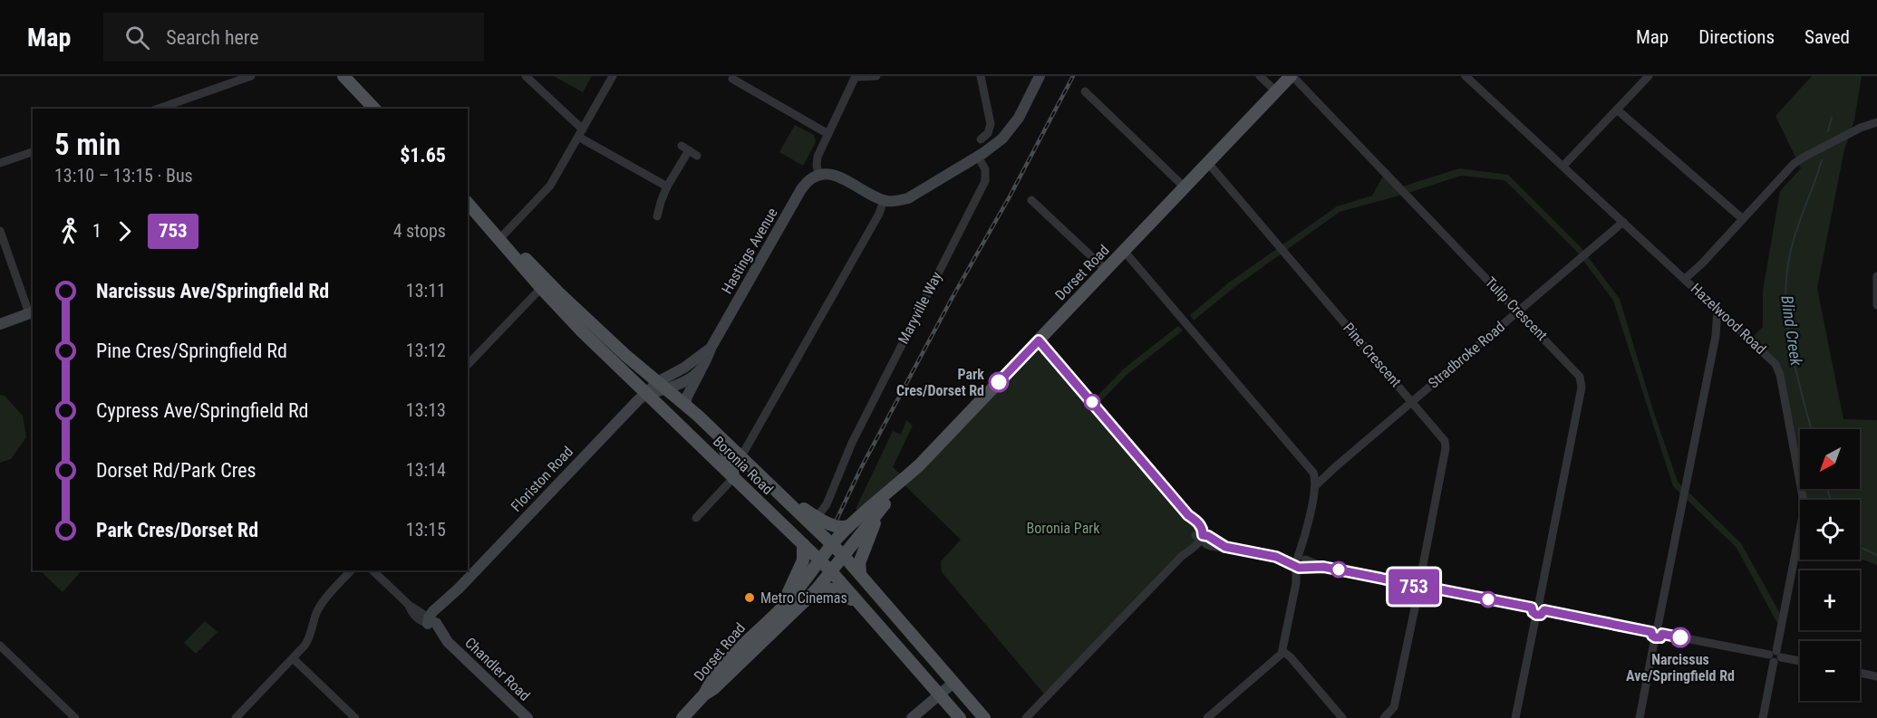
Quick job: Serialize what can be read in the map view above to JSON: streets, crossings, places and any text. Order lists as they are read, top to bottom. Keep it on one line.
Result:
{"streets":{"main road":["Hastings Avenue","Dorset Road","Boronia Road","Floriston Road","Chandler Road"],"street":["Maryville Way","Tulip Crescent","Hazelwood Road","Pine Crescent","Stradbroke Road"]},"crossings":[["Hastings Avenue","Boronia Road"],["Hastings Avenue","Floriston Road"],["Dorset Road","Tulip Crescent"],["Dorset Road","Pine Crescent"],["Dorset Road","Boronia Road"],["Maryville Way","Boronia Road"],["Tulip Crescent","Stradbroke Road"],["Hazelwood Road","Stradbroke Road"],["Pine Crescent","Stradbroke Road"],["Boronia Road","Floriston Road"],["Floriston Road","Chandler Road"]],"water":["Blind Creek"],"parks":["Boronia Park"],"places":["Park Cres/Dorset Rd","Metro Cinemas","Narcissus Ave/Springfield Rd"],"lines":["bus line 753"],"north":"bottom left","page":{"header":"Map","search":"Search here","nav":["Map","Directions","Saved"],"on_map":"753","heading":["5 min","13:10 – 13:15 · Bus","$1.65"],"legs":["1","753","4 stops"],"list":[{"name":"Narcissus Ave/Springfield Rd","value":"13:11"},{"name":"Pine Cres/Springfield Rd","value":"13:12"},{"name":"Cypress Ave/Springfield Rd","value":"13:13"},{"name":"Dorset Rd/Park Cres","value":"13:14"},{"name":"Park Cres/Dorset Rd","value":"13:15"}],"map_buttons":["+","−"]}}
